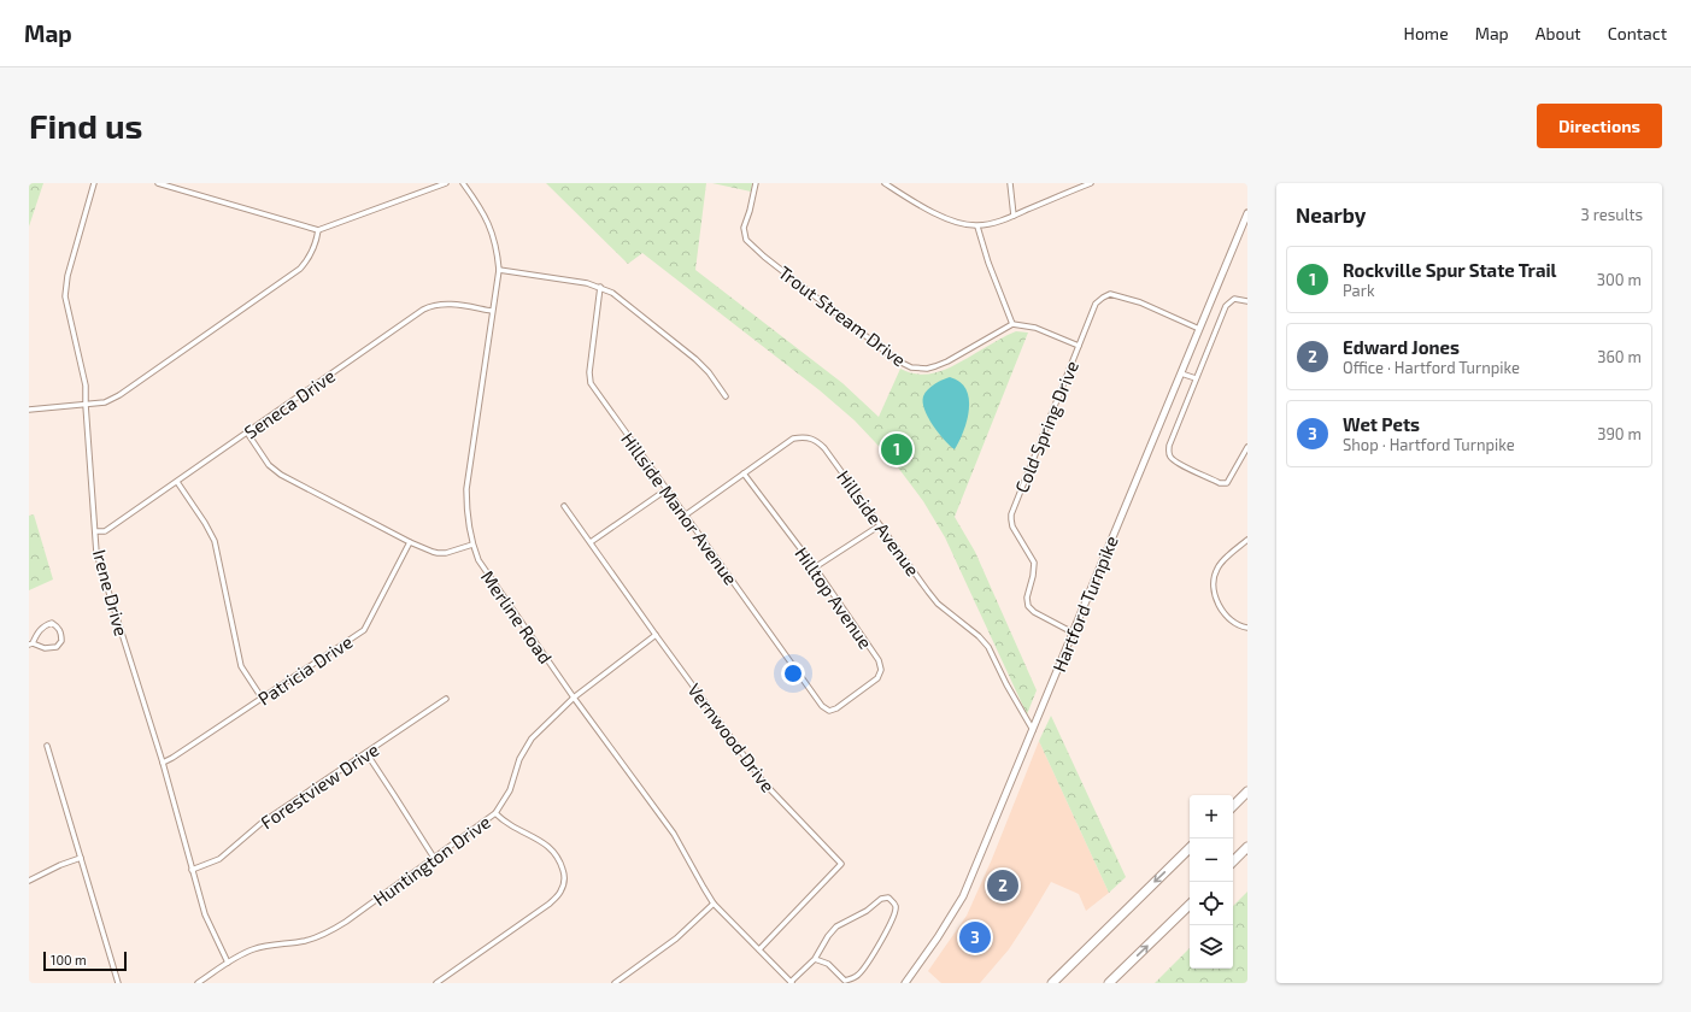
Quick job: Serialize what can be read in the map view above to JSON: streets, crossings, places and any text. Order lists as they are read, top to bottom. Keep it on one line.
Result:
{"streets":{"main road":["Hartford Turnpike"],"street":["Trout Stream Drive","Seneca Drive","Cold Spring Drive","Hillside Manor Avenue","Hillside Avenue","Irene Drive","Hilltop Avenue","Merline Road","Patricia Drive","Vernwood Drive","Forestview Drive","Huntington Drive"]},"crossings":[["Seneca Drive","Irene Drive"],["Seneca Drive","Merline Road"],["Cold Spring Drive","Hartford Turnpike"],["Hillside Manor Avenue","Hillside Avenue"],["Hillside Manor Avenue","Hilltop Avenue"],["Hillside Avenue","Hilltop Avenue"],["Hillside Avenue","Hartford Turnpike"],["Irene Drive","Patricia Drive"],["Irene Drive","Forestview Drive"],["Irene Drive","Huntington Drive"],["Merline Road","Vernwood Drive"],["Merline Road","Huntington Drive"],["Vernwood Drive","Huntington Drive"]],"scale_bar":"100 m","page":{"header":"Map","nav":["Home","Map","About","Contact"],"buttons":"Directions","title":"Find us","heading":["Nearby","3 results"],"list":[{"mark":"1","name":"Rockville Spur State Trail","note":"Park","value":"300 m"},{"mark":"2","name":"Edward Jones","note":"Office · Hartford Turnpike","value":"360 m"},{"mark":"3","name":"Wet Pets","note":"Shop · Hartford Turnpike","value":"390 m"}],"pins":["1","2","3"],"map_buttons":["+","−"],"scale":"100 m"}}
